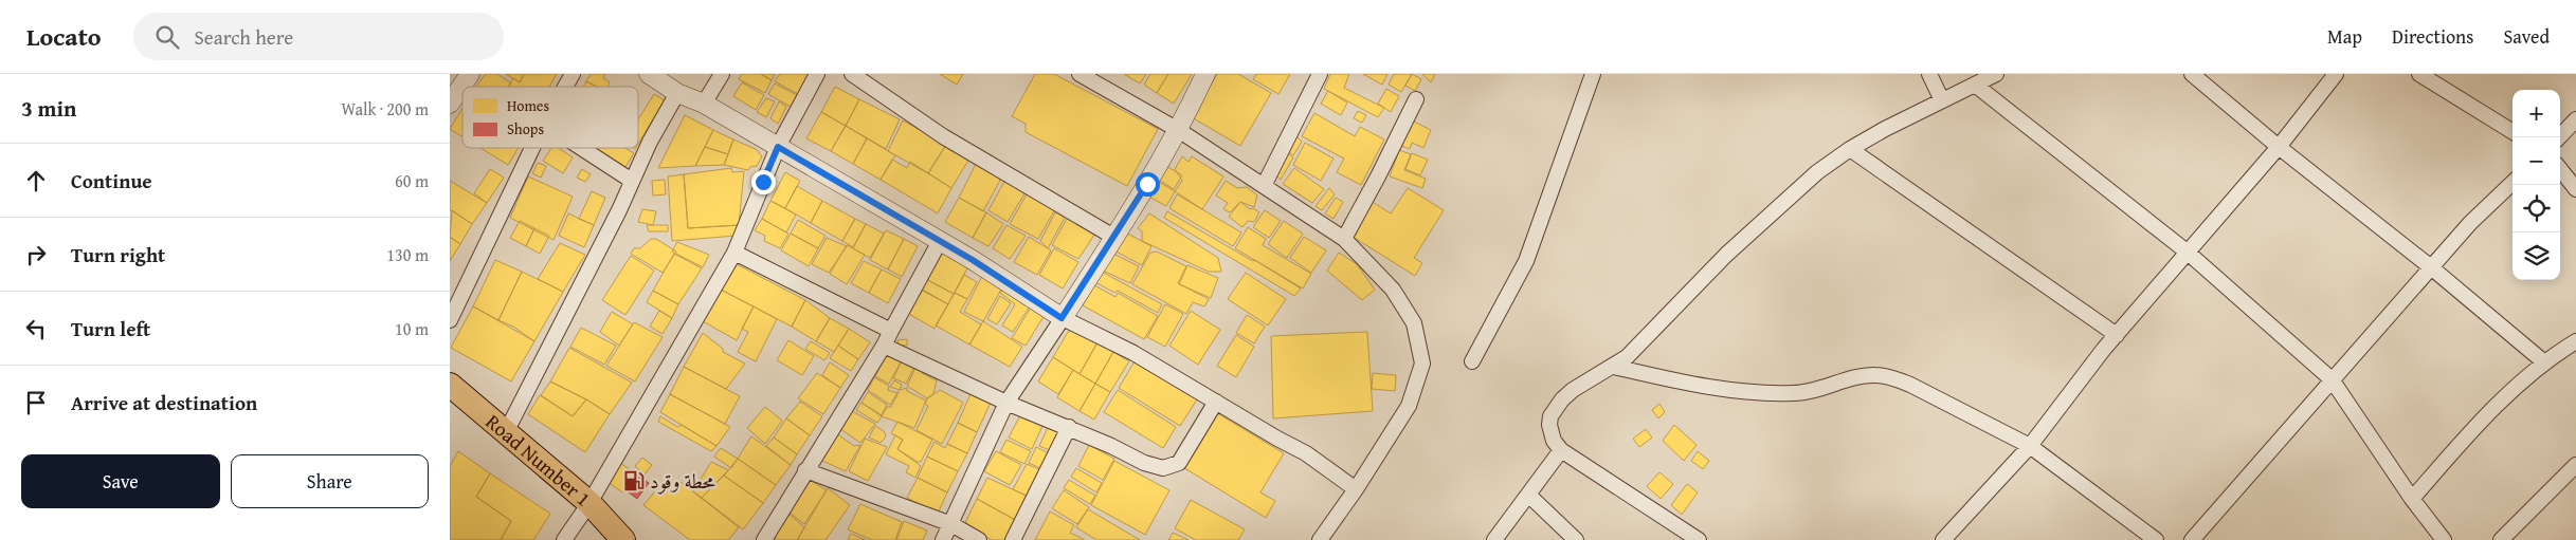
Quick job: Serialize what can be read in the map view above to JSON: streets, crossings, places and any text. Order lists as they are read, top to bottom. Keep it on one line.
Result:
{"streets":{"highway":["Road Number 1"]},"places":{"fuel station":["محطة وقود"]},"legend":["Homes","Shops"],"page":{"header":"Locato","search":"Search here","nav":["Map","Directions","Saved"],"heading":["3 min","Walk · 200 m"],"map_buttons":["+","−"],"list":[["Continue","60 m"],["Turn right","130 m"],["Turn left","10 m"],"Arrive at destination"],"buttons":["Save","Share"]}}
